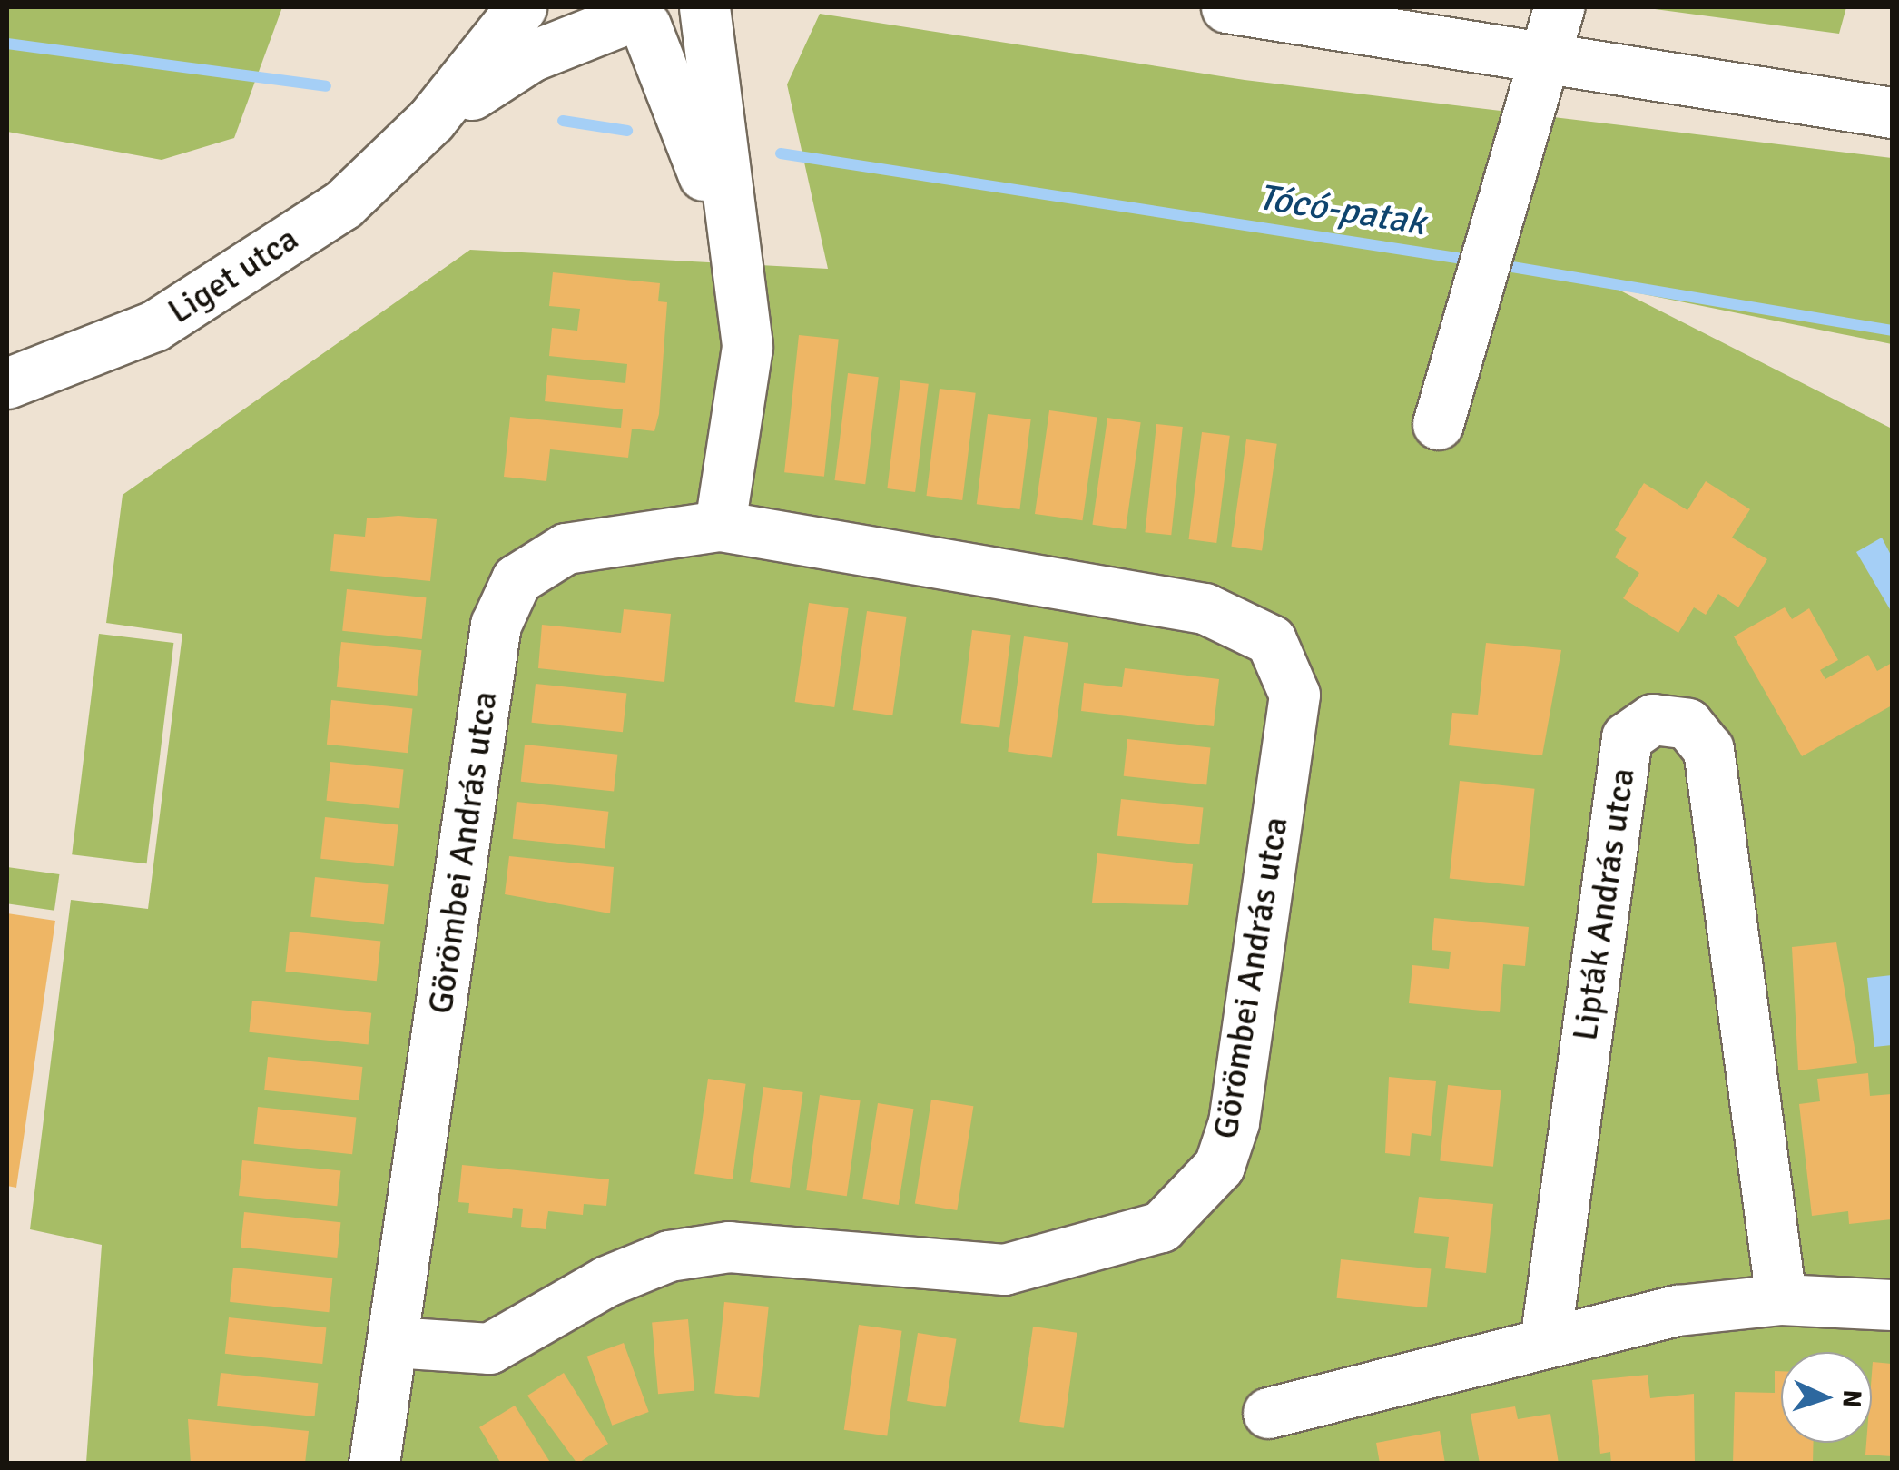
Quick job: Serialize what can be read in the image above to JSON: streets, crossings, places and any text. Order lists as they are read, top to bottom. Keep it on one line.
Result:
{"streets":{"street":["Liget utca","Görömbei András utca","Lipták András utca"]},"water":["Tócó-patak"],"north":"right"}
